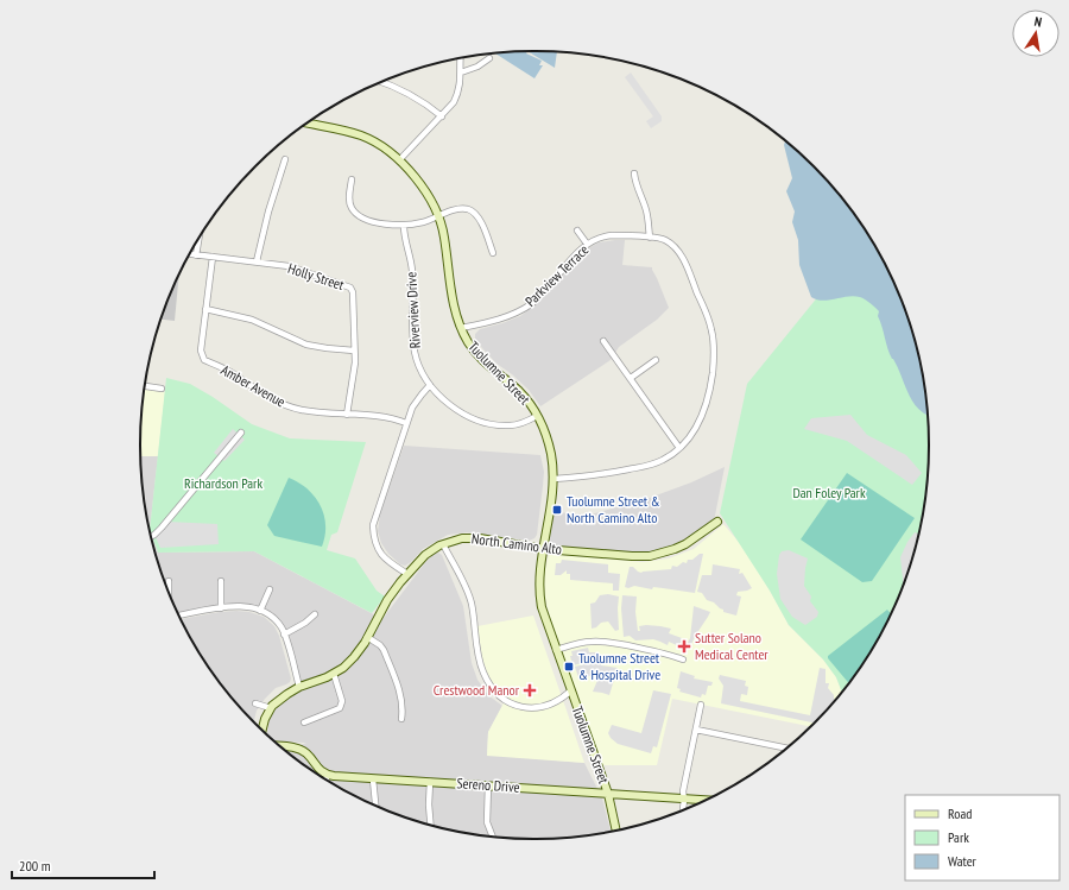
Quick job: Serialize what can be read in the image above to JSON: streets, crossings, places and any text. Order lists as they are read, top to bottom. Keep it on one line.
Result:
{"streets":{"street":["Parkview Terrace","Holly Street","Riverview Drive","Tuolumne Street","Amber Avenue","North Camino Alto","Sereno Drive"]},"crossings":[["Parkview Terrace","Tuolumne Street"],["Holly Street","Amber Avenue"],["Riverview Drive","Tuolumne Street"],["Tuolumne Street","North Camino Alto"],["Tuolumne Street","Sereno Drive"]],"parks":["Richardson Park","Dan Foley Park"],"places":{"transit":["Tuolumne Street & North Camino Alto","Tuolumne Street & Hospital Drive"],"health":["Sutter Solano Medical Center","Crestwood Manor"]},"legend":["Road","Park","Water"],"scale_bar":"200 m","north":"top"}
